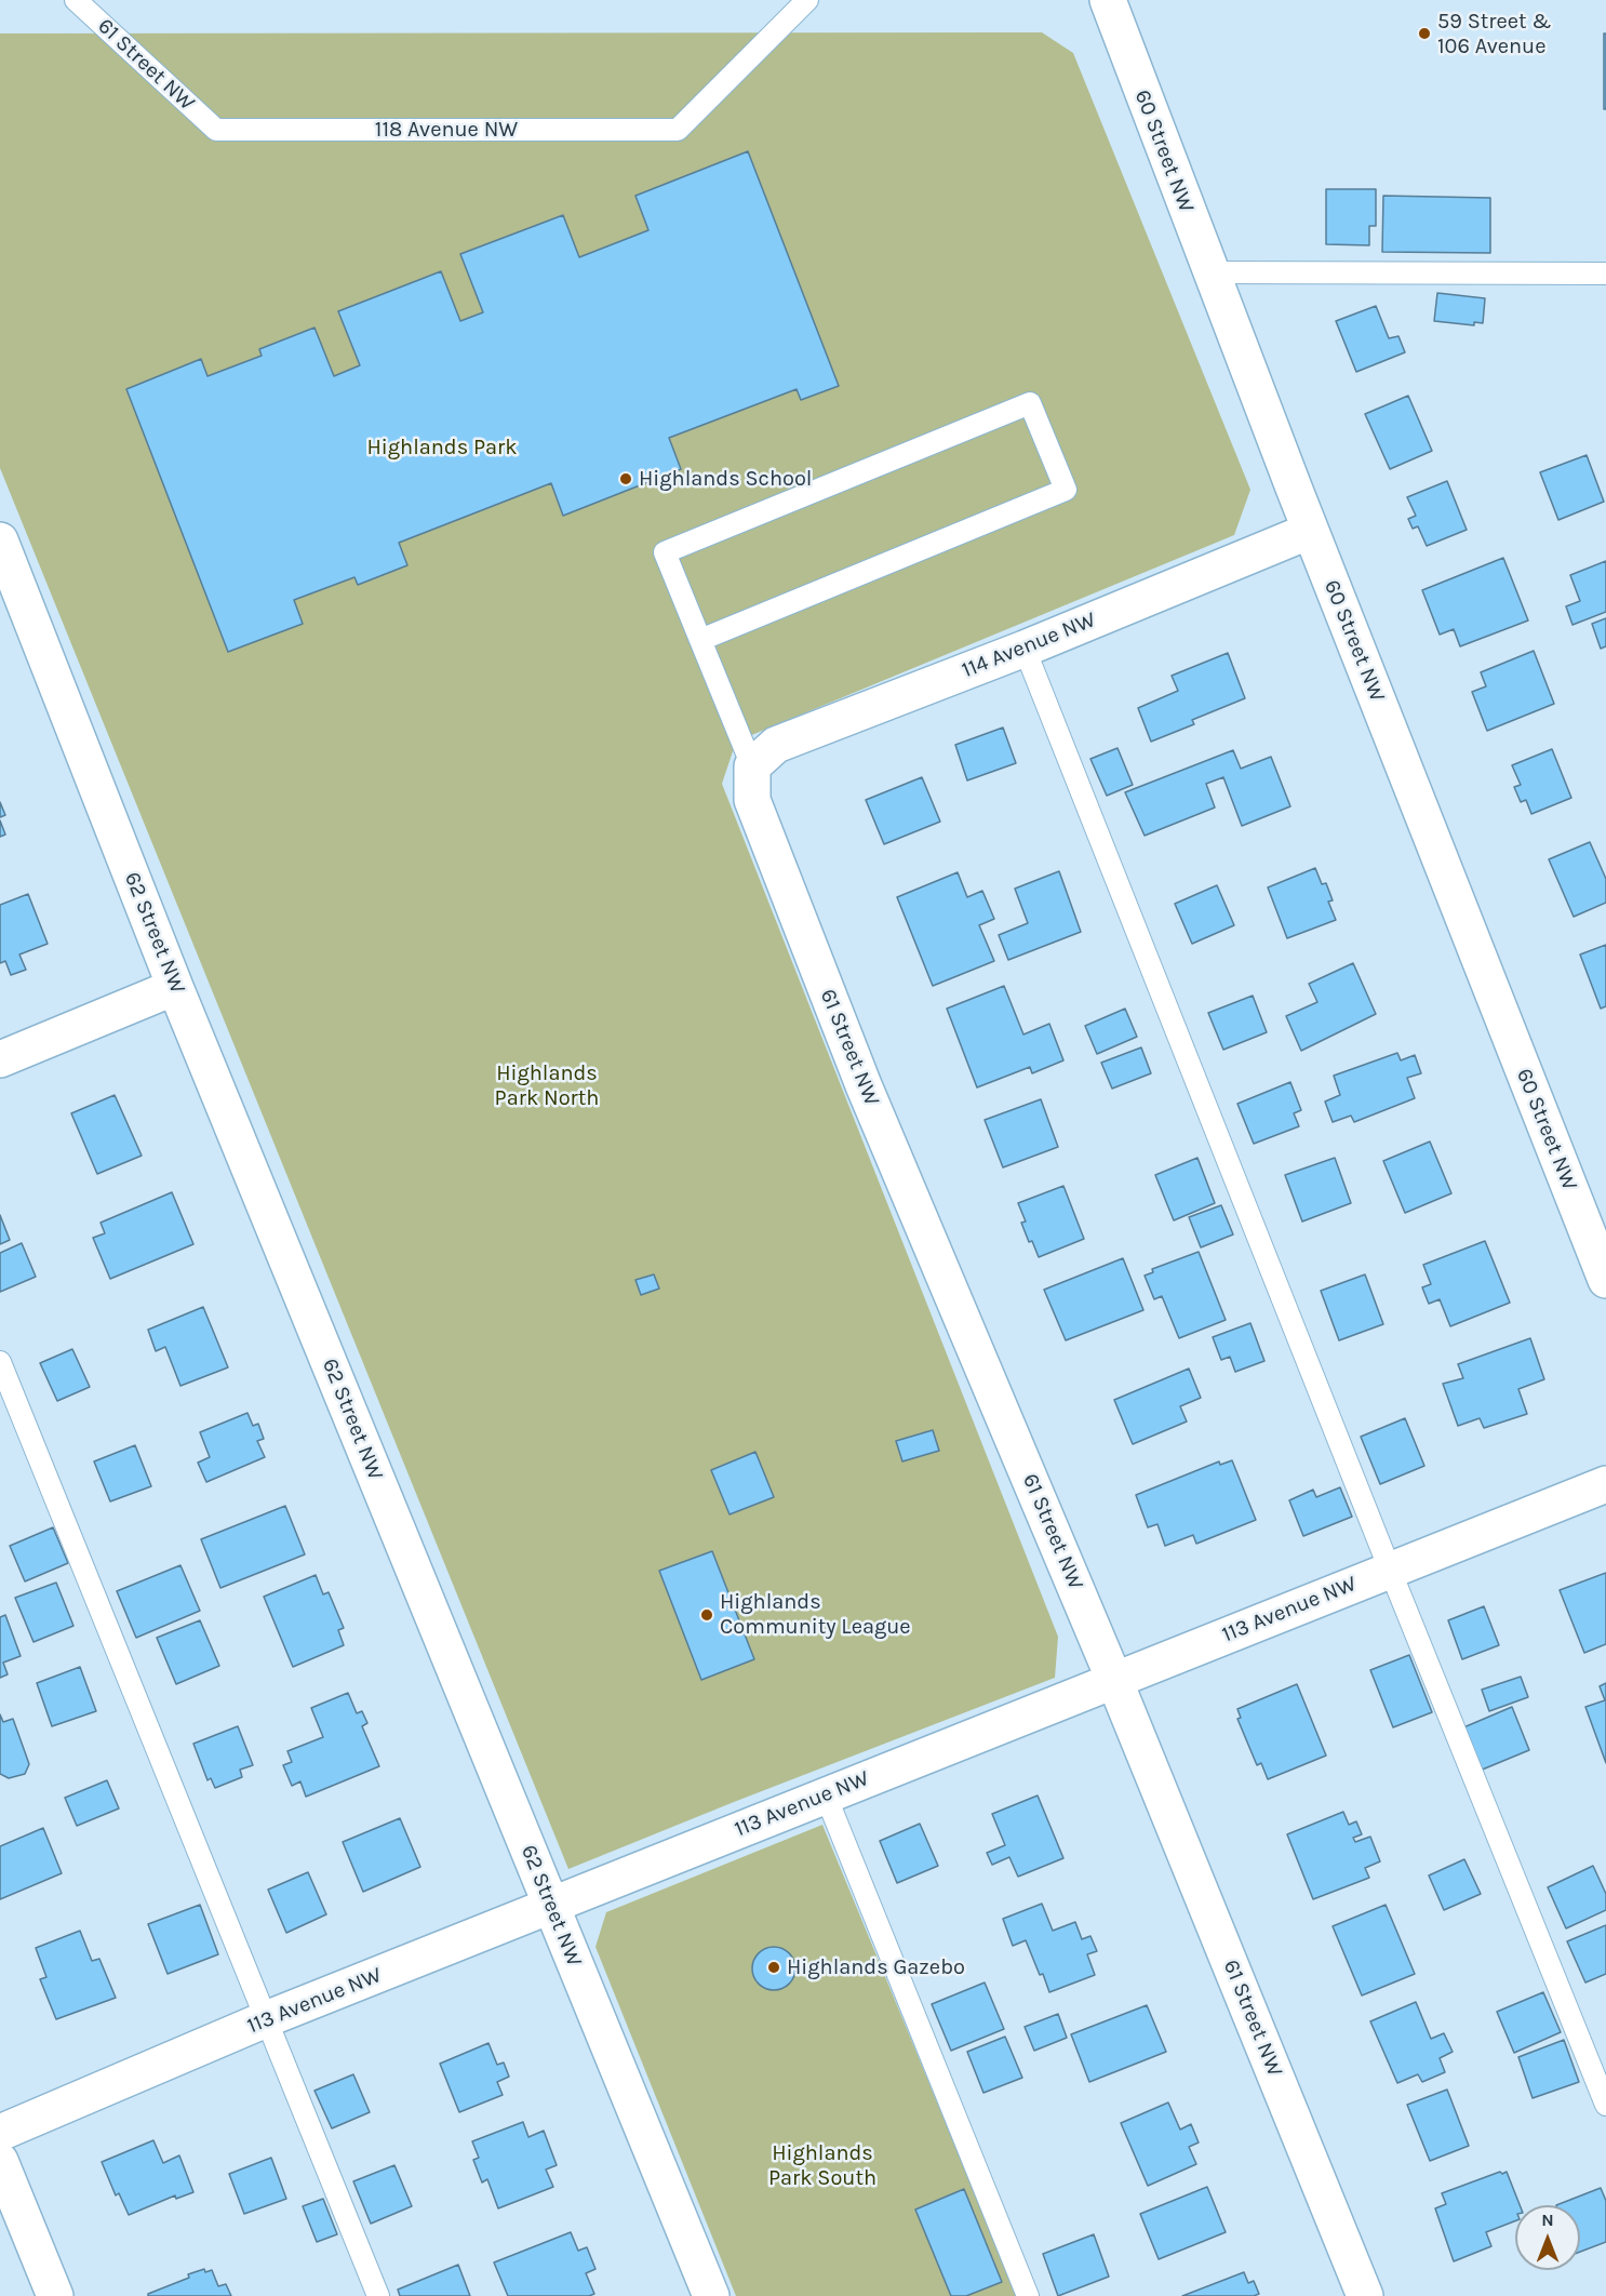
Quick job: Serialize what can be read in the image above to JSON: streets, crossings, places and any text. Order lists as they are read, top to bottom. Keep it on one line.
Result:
{"streets":{"street":["61 Street NW","60 Street NW","114 Avenue NW","62 Street NW","113 Avenue NW"],"lane":["118 Avenue NW"]},"crossings":[["61 Street NW","118 Avenue NW"],["61 Street NW","114 Avenue NW"],["61 Street NW","113 Avenue NW"],["60 Street NW","114 Avenue NW"],["62 Street NW","113 Avenue NW"]],"parks":["Highlands Park","Highlands Park North","Highlands Park South"],"places":["59 Street & 106 Avenue","Highlands School","Highlands Community League","Highlands Gazebo"],"north":"top"}
